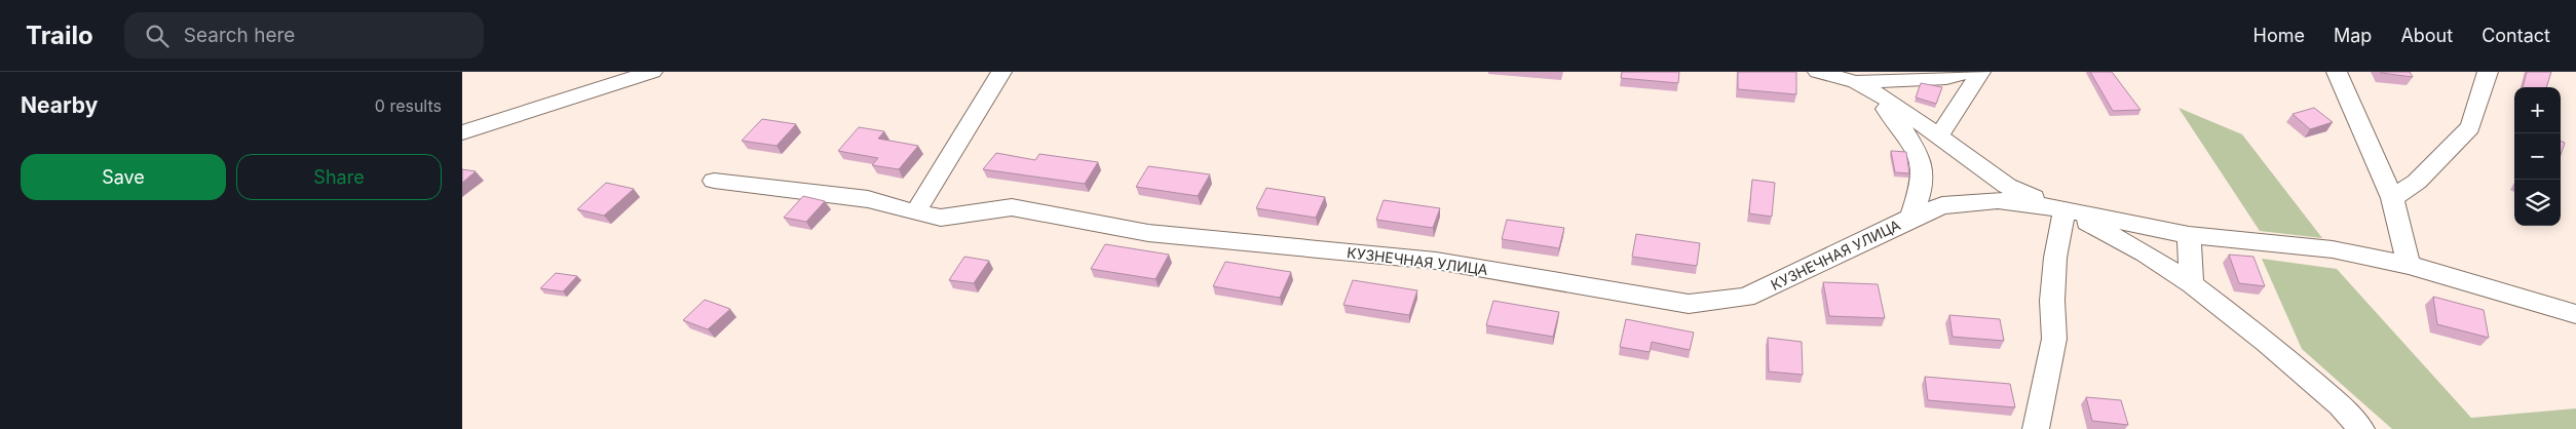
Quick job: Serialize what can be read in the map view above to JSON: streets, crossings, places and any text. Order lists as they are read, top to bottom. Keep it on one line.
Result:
{"streets":{"street":["КУЗНЕЧНАЯ УЛИЦА"]},"page":{"header":"Trailo","search":"Search here","nav":["Home","Map","About","Contact"],"heading":["Nearby","0 results"],"map_buttons":["+","−"],"buttons":["Save","Share"]}}
